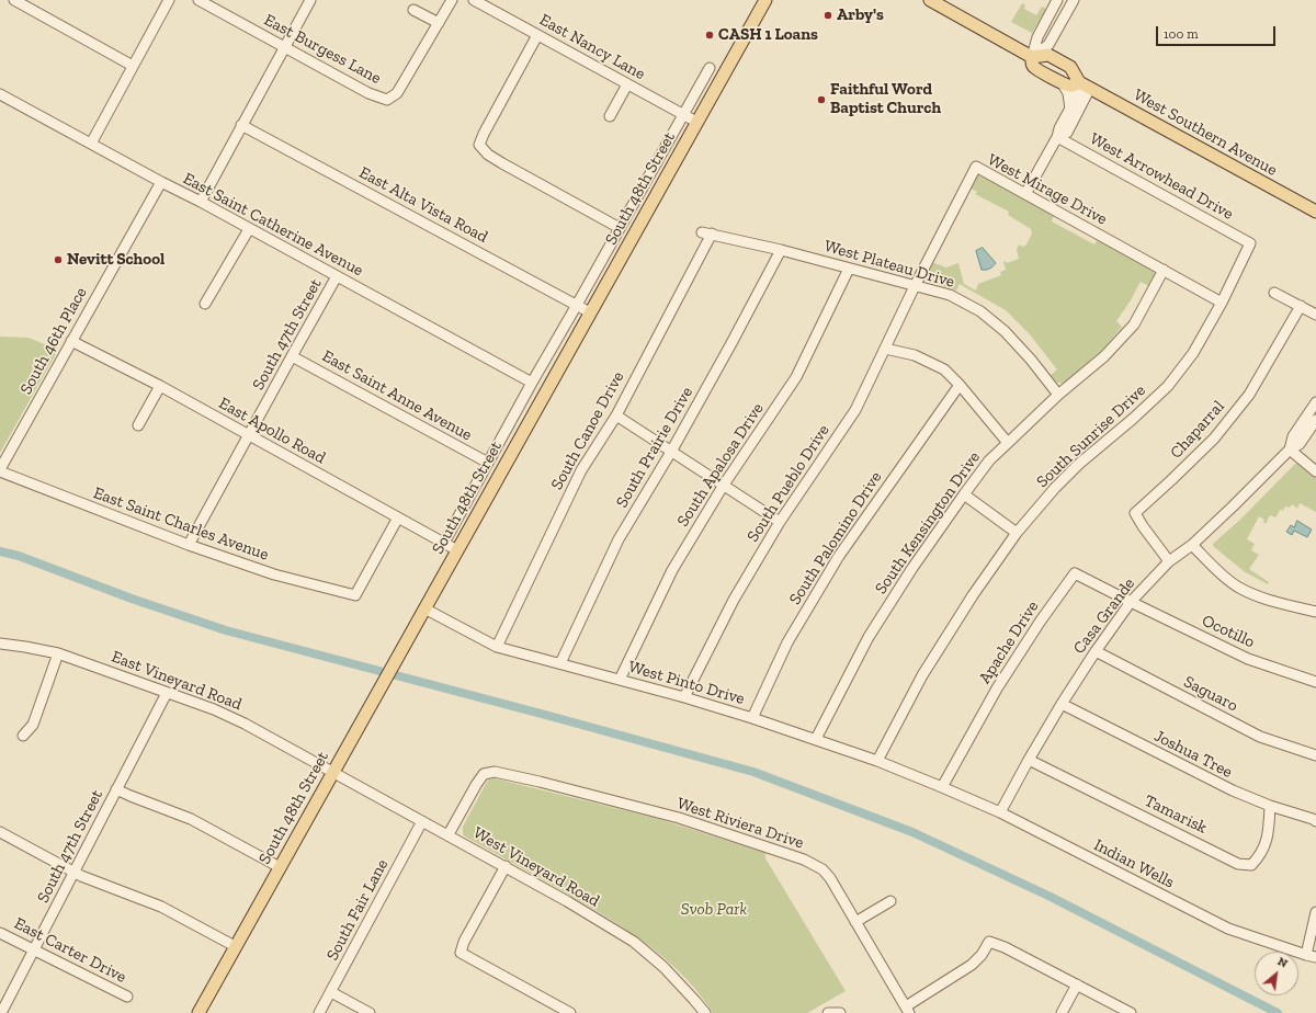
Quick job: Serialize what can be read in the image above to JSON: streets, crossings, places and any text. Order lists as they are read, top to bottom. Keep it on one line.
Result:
{"streets":{"main road":["West Southern Avenue","South 48th Street"],"street":["East Nancy Lane","East Burgess Lane","West Arrowhead Drive","West Mirage Drive","East Alta Vista Road","East Saint Catherine Avenue","West Plateau Drive","South 47th Street","South 46th Place","East Saint Anne Avenue","Chaparral","East Apollo Road","South Canoe Drive","South Sunrise Drive","South Prairie Drive","South Apalosa Drive","South Pueblo Drive","South Kensington Drive","East Saint Charles Avenue","South Palomino Drive","Casa Grande","Ocotillo","Apache Drive","East Vineyard Road","West Pinto Drive","Saguaro","Joshua Tree","Tamarisk","West Riviera Drive","Indian Wells","West Vineyard Road","South Fair Lane","East Carter Drive"]},"crossings":[["East Nancy Lane","South 48th Street"],["West Arrowhead Drive","South Sunrise Drive"],["South 48th Street","East Alta Vista Road"],["South 48th Street","East Saint Catherine Avenue"],["South 48th Street","East Saint Anne Avenue"],["South 48th Street","East Apollo Road"],["South 48th Street","East Vineyard Road"],["South 48th Street","West Pinto Drive"],["South 48th Street","West Vineyard Road"],["West Mirage Drive","West Plateau Drive"],["West Mirage Drive","South Sunrise Drive"],["West Mirage Drive","South Pueblo Drive"],["West Mirage Drive","South Kensington Drive"],["East Saint Catherine Avenue","South 47th Street"],["East Saint Catherine Avenue","South 46th Place"],["West Plateau Drive","South Canoe Drive"],["West Plateau Drive","South Prairie Drive"],["West Plateau Drive","South Apalosa Drive"],["West Plateau Drive","South Pueblo Drive"],["West Plateau Drive","South Kensington Drive"],["South 47th Street","East Saint Anne Avenue"],["South 47th Street","East Apollo Road"],["South 47th Street","East Saint Charles Avenue"],["South 47th Street","East Vineyard Road"],["South 47th Street","East Carter Drive"],["South 46th Place","East Apollo Road"],["South 46th Place","East Saint Charles Avenue"],["Chaparral","Casa Grande"],["East Apollo Road","East Saint Charles Avenue"],["South Canoe Drive","West Pinto Drive"],["South Sunrise Drive","West Pinto Drive"],["South Prairie Drive","West Pinto Drive"],["South Apalosa Drive","West Pinto Drive"],["South Pueblo Drive","West Pinto Drive"],["South Kensington Drive","West Pinto Drive"],["South Palomino Drive","West Pinto Drive"],["Casa Grande","Ocotillo"],["Casa Grande","Apache Drive"],["Casa Grande","Saguaro"],["Casa Grande","Joshua Tree"],["Casa Grande","Tamarisk"],["Casa Grande","Indian Wells"],["Ocotillo","Apache Drive"],["Apache Drive","West Pinto Drive"],["Apache Drive","Indian Wells"],["East Vineyard Road","West Vineyard Road"],["West Pinto Drive","Indian Wells"],["Joshua Tree","Tamarisk"],["West Riviera Drive","West Vineyard Road"],["West Vineyard Road","South Fair Lane"]],"parks":["Svob Park"],"places":["Arby's","CASH 1 Loans","Faithful Word Baptist Church","Nevitt School"],"scale_bar":"100 m","north":"top right"}
